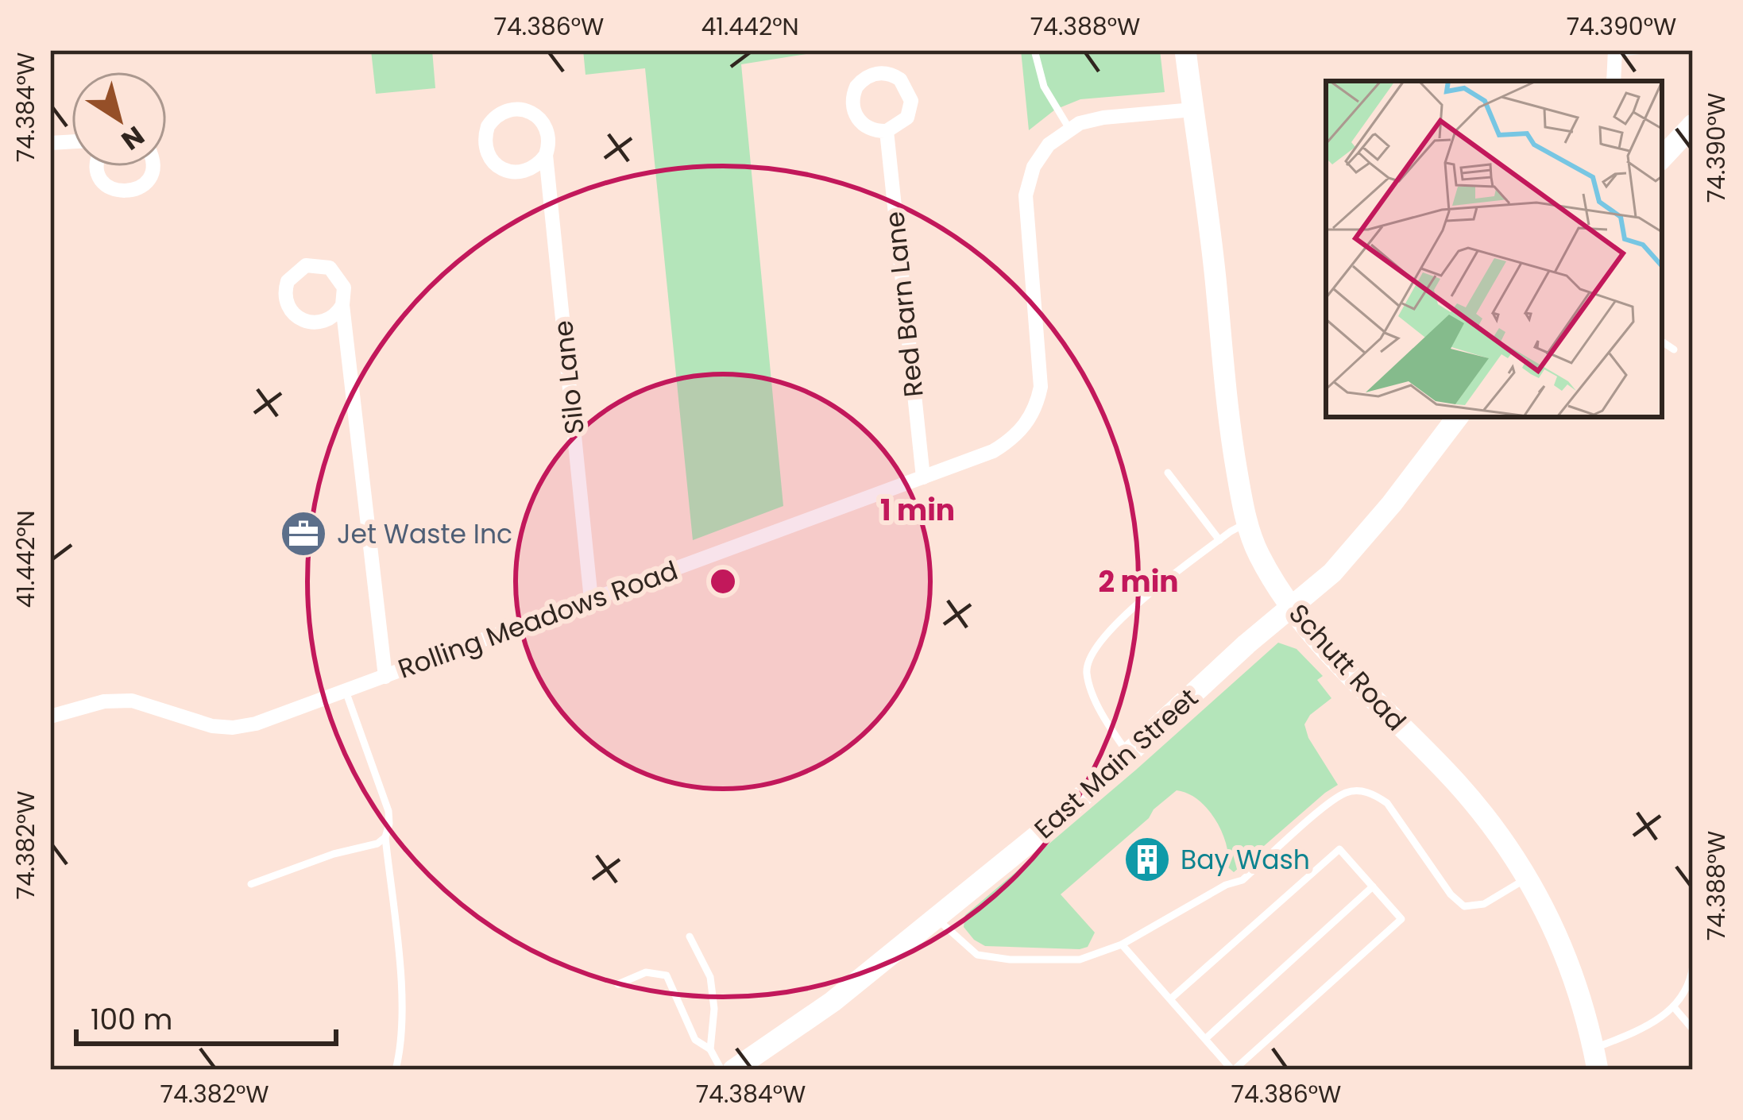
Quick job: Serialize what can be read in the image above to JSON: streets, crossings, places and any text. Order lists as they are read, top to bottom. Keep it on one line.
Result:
{"streets":{"street":["Red Barn Lane","Silo Lane","Rolling Meadows Road","Schutt Road","East Main Street"]},"crossings":[["Red Barn Lane","Rolling Meadows Road"],["Silo Lane","Rolling Meadows Road"],["Schutt Road","East Main Street"]],"places":{"office":["Jet Waste Inc"],"building":["Bay Wash"]},"scale_bar":"100 m","north":"bottom right","coordinates":["74.386°W","41.442°N","74.388°W","74.390°W","74.384°W","74.382°W"],"rings":["1 min","2 min"]}
